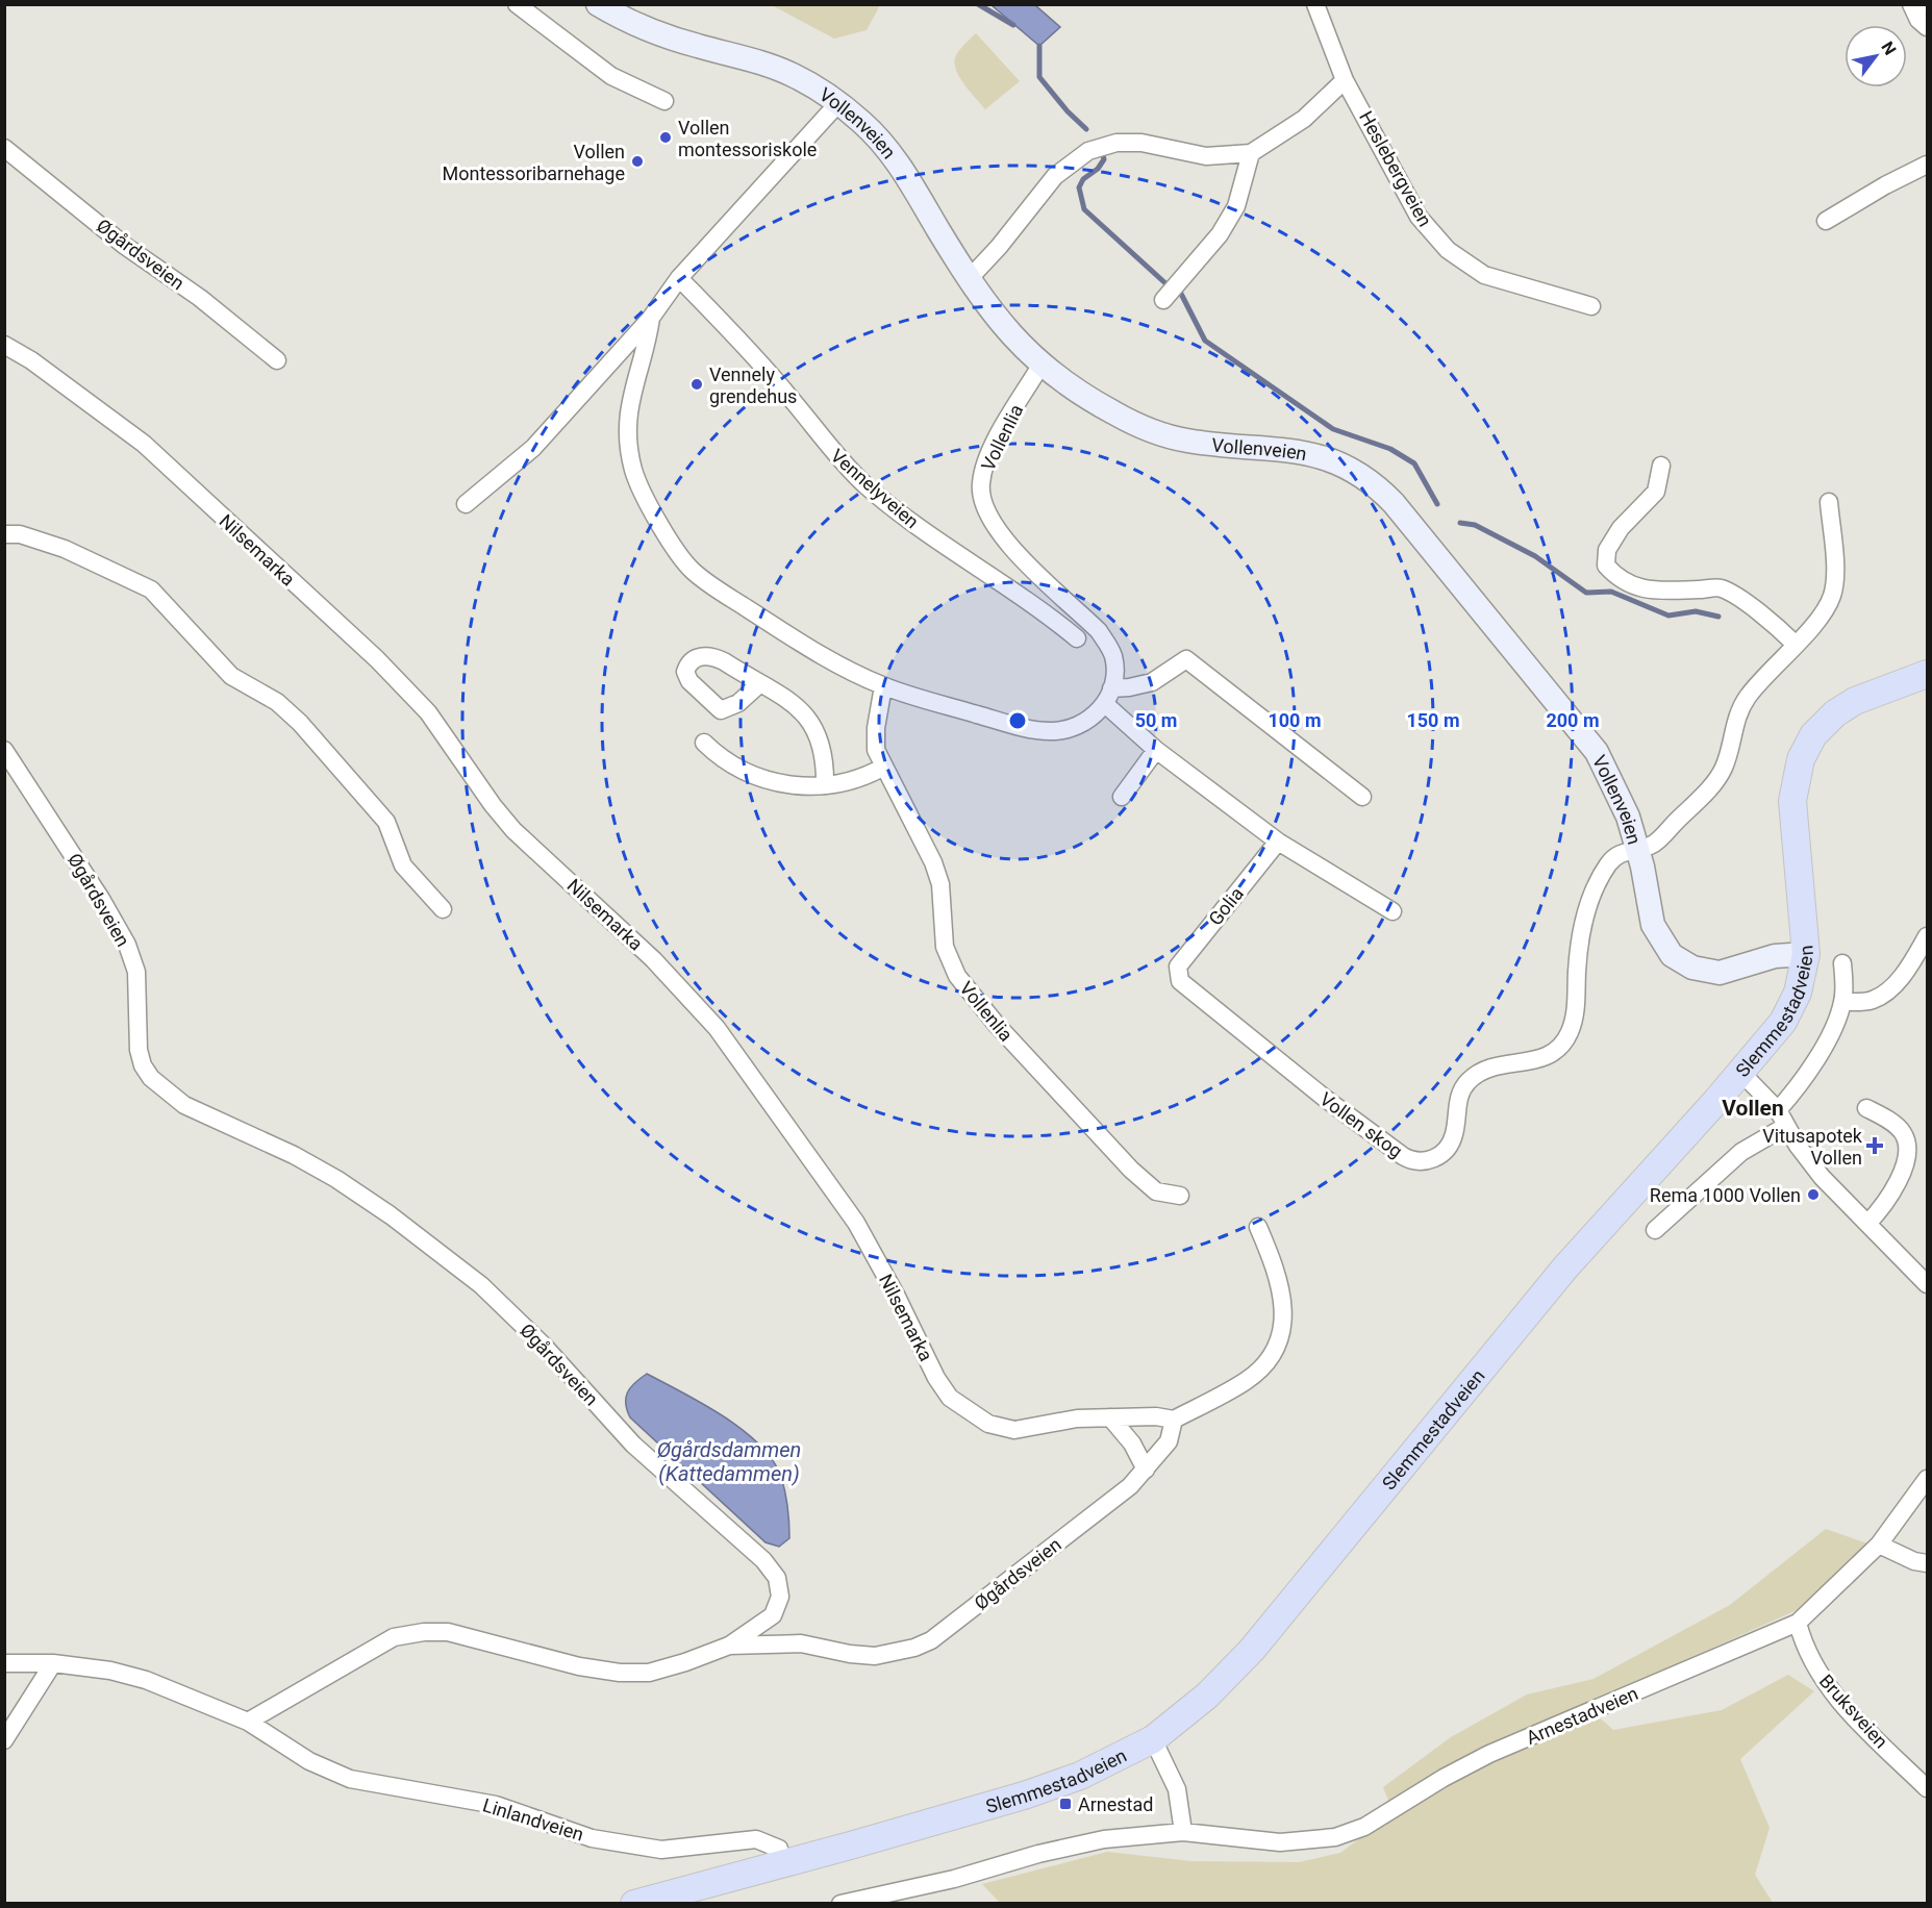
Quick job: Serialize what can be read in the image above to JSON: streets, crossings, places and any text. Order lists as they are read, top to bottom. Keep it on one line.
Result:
{"streets":{"main road":["Vollenveien","Slemmestadveien"],"street":["Heslebergveien","Øgårdsveien","Vollenlia","Vennelyveien","Nilsemarka","Golia","Vollen skog","Bruksveien","Arnestadveien","Linlandveien"]},"crossings":[["Vollenveien","Vollenlia"],["Vollenveien","Slemmestadveien"],["Vollenveien","Vollen skog"],["Golia","Vollen skog"],["Slemmestadveien","Linlandveien"],["Bruksveien","Arnestadveien"]],"districts":["Vollen"],"water":["Øgårdsdammen (Kattedammen)"],"places":{"other":["Vollen montessoriskole","Vollen Montessoribarnehage","Vennely grendehus","Rema 1000 Vollen"],"health":["Vitusapotek Vollen"],"transit":["Arnestad"]},"north":"top right","rings":["50 m","100 m","150 m","200 m"]}
